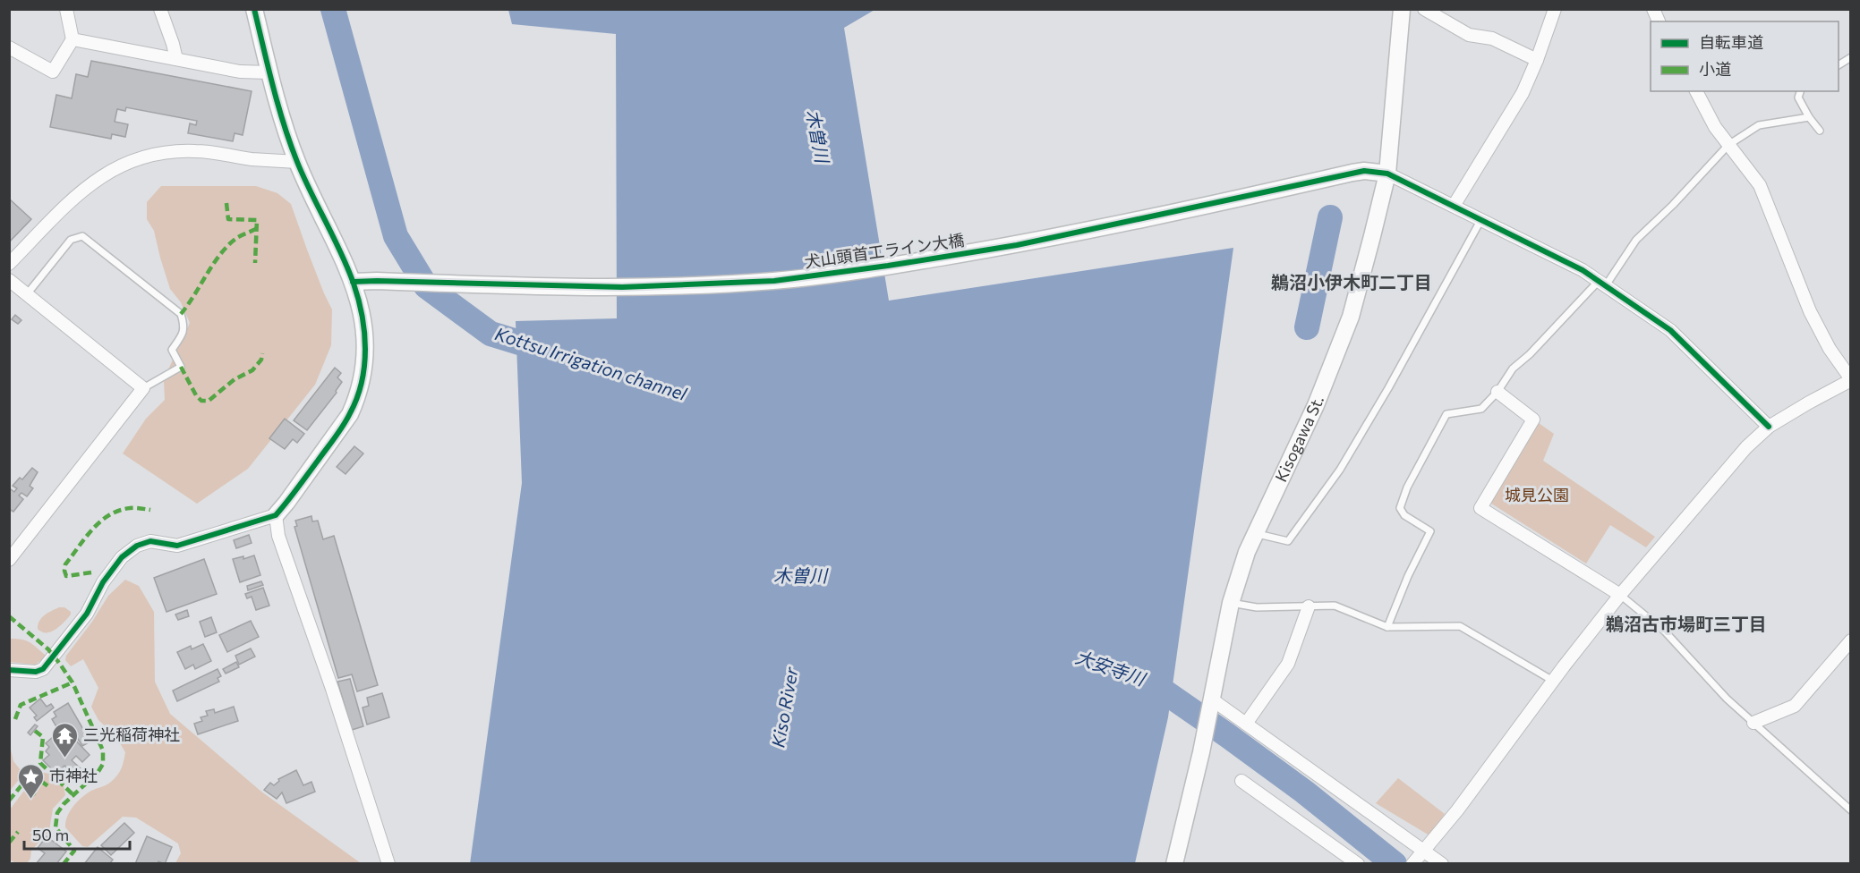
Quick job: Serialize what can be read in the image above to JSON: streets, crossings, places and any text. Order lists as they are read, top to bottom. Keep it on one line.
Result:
{"streets":{"street":["犬山頭首工ライン大橋","Kisogawa St."]},"crossings":[["犬山頭首工ライン大橋","Kisogawa St."]],"districts":["鵜沼小伊木町二丁目","鵜沼古市場町三丁目"],"water":["木曽川","Kottsu Irrigation channel","大安寺川","Kiso River"],"parks":["城見公園"],"places":{"temple":["三光稲荷神社"],"place":["市神社"]},"legend":["自転車道","小道"],"scale_bar":"50 m"}
